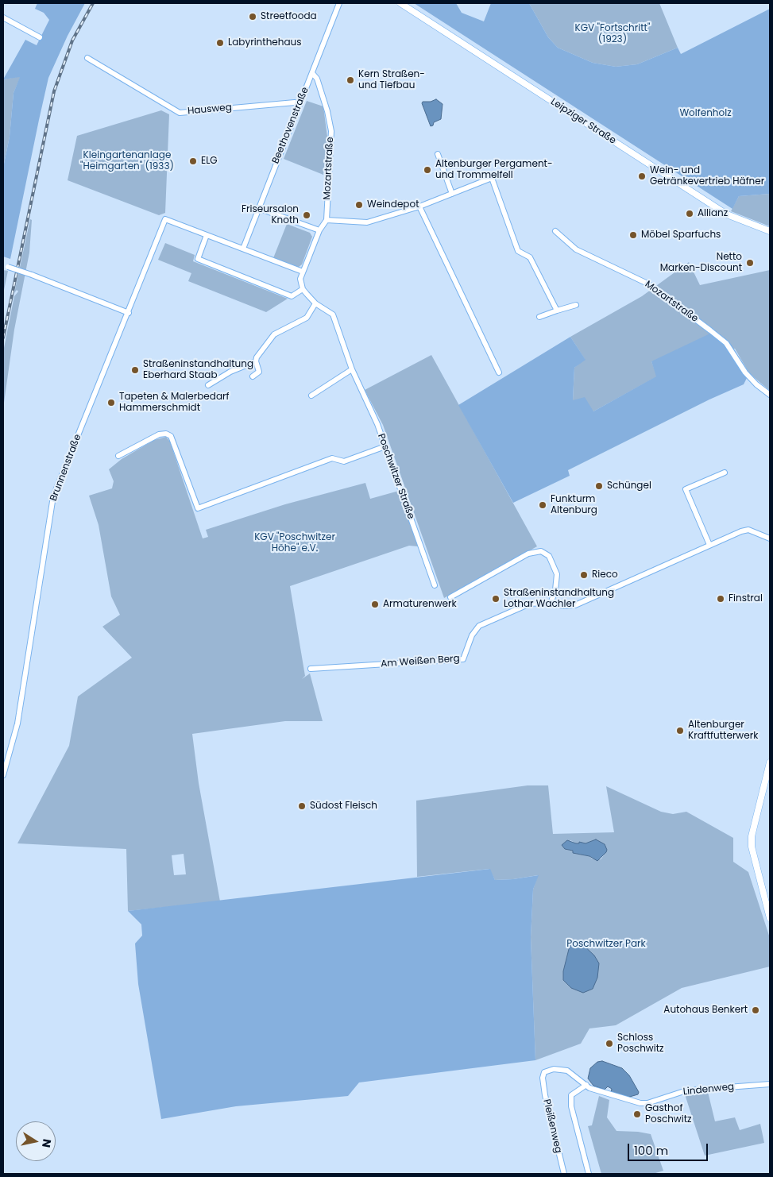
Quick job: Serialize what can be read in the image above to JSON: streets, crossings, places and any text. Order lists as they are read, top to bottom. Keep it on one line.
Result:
{"streets":{"street":["Hausweg","Leipziger Straße","Beethovenstraße","Mozartstraße","Brunnenstraße","Poschwitzer Straße","Am Weißen Berg","Lindenweg","Pleißenweg"]},"crossings":[["Hausweg","Beethovenstraße"],["Beethovenstraße","Mozartstraße"],["Lindenweg","Pleißenweg"]],"parks":["KGV \"Fortschritt\" (1923)","Wolfenholz","Kleingartenanlage \"Heimgarten\" (1933)","KGV \"Poschwitzer Höhe\" e.V.","Poschwitzer Park"],"places":["Streetfooda","Labyrinthehaus","Kern Straßen- und Tiefbau","ELG","Altenburger Pergament- und Trommelfell","Wein- und Getränkevertrieb Häfner","Weindepot","Allianz","Friseursalon Knoth","Möbel Sparfuchs","Netto Marken-Discount","Straßeninstandhaltung Eberhard Staab","Tapeten & Malerbedarf Hammerschmidt","Schüngel","Funkturm Altenburg","Rieco","Straßeninstandhaltung Lothar Wachler","Finstral","Armaturenwerk","Altenburger Kraftfutterwerk","Südost Fleisch","Autohaus Benkert","Schloss Poschwitz","Gasthof Poschwitz"],"scale_bar":"100 m","north":"right"}
